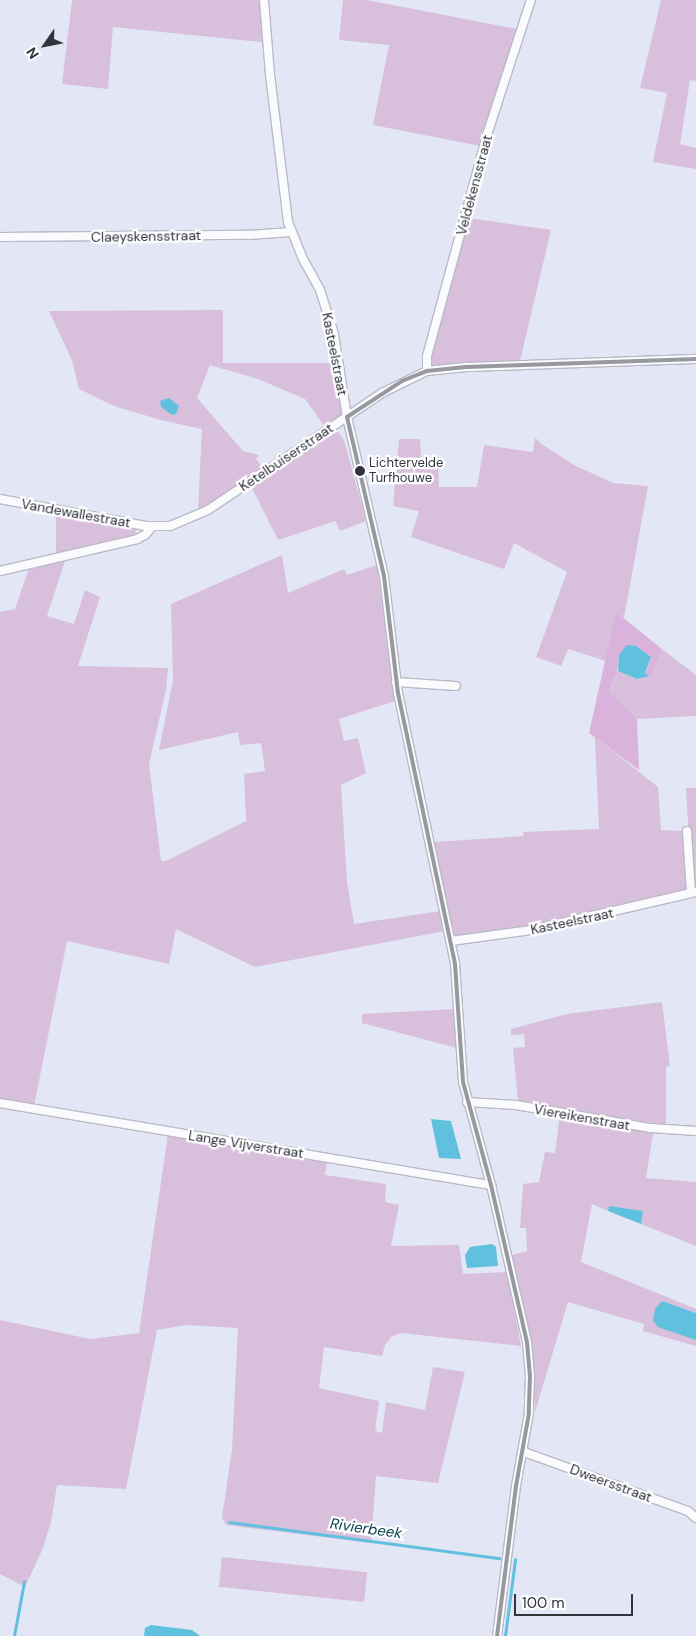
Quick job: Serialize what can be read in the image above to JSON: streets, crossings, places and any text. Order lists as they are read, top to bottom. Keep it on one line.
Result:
{"streets":{"street":["Veldekensstraat","Claeyskensstraat","Kasteelstraat","Ketelbuiserstraat","Vandewallestraat","Viereikenstraat","Lange Vijverstraat","Dweersstraat"]},"crossings":[["Veldekensstraat","Ketelbuiserstraat"],["Claeyskensstraat","Kasteelstraat"],["Kasteelstraat","Ketelbuiserstraat"],["Kasteelstraat","Viereikenstraat"],["Kasteelstraat","Lange Vijverstraat"],["Kasteelstraat","Dweersstraat"],["Ketelbuiserstraat","Vandewallestraat"]],"water":["Rivierbeek"],"places":["Lichtervelde Turfhouwe"],"scale_bar":"100 m","north":"bottom left"}
